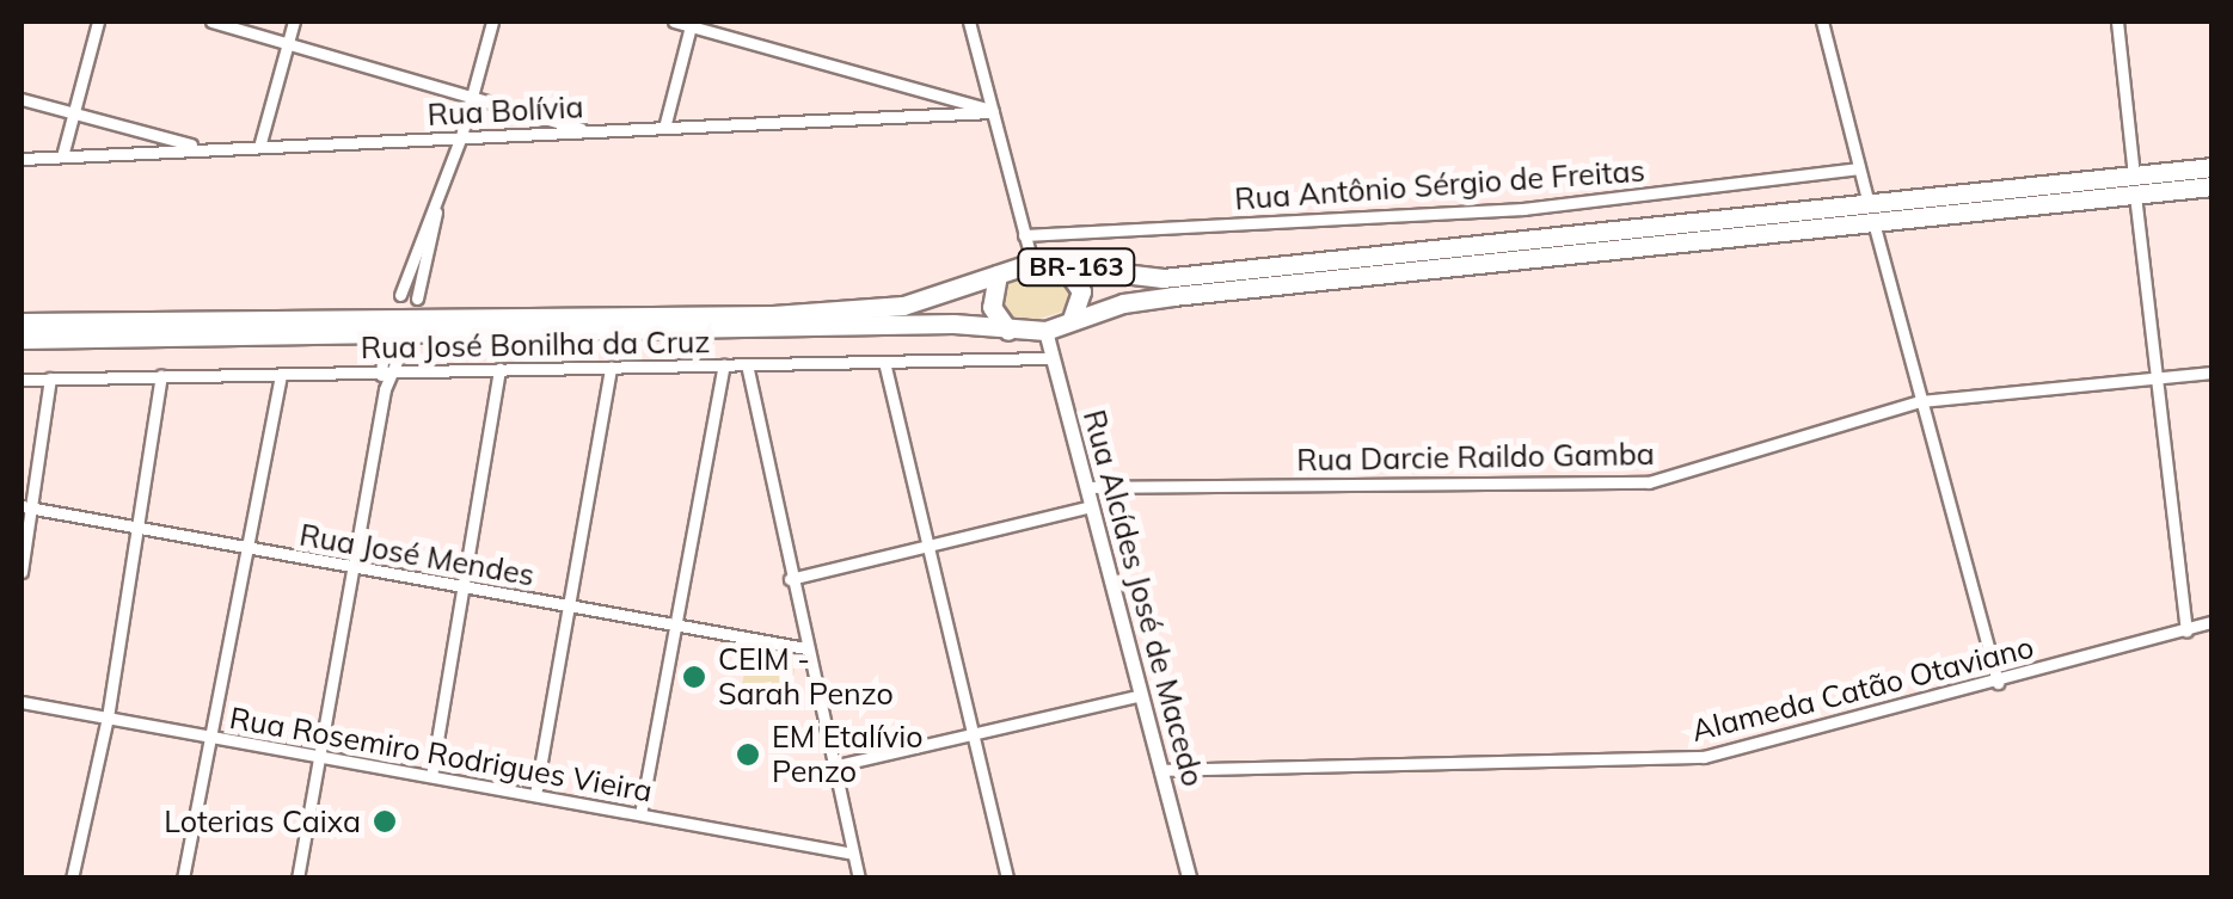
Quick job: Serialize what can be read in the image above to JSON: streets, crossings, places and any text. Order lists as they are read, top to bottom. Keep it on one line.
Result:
{"streets":{"highway":["BR-163"],"street":["Rua Bolívia","Rua Antônio Sérgio de Freitas","Rua José Bonilha da Cruz","Rua Darcie Raildo Gamba","Rua José Mendes","Rua Alcídes José de Macedo","Alameda Catão Otaviano","Rua Rosemiro Rodrigues Vieira"]},"crossings":[["BR-163","Rua Alcídes José de Macedo"],["Rua José Bonilha da Cruz","Rua Alcídes José de Macedo"],["Rua Darcie Raildo Gamba","Rua Alcídes José de Macedo"],["Rua Alcídes José de Macedo","Alameda Catão Otaviano"]],"places":["CEIM - Sarah Penzo","EM Etalívio Penzo","Loterias Caixa"]}
